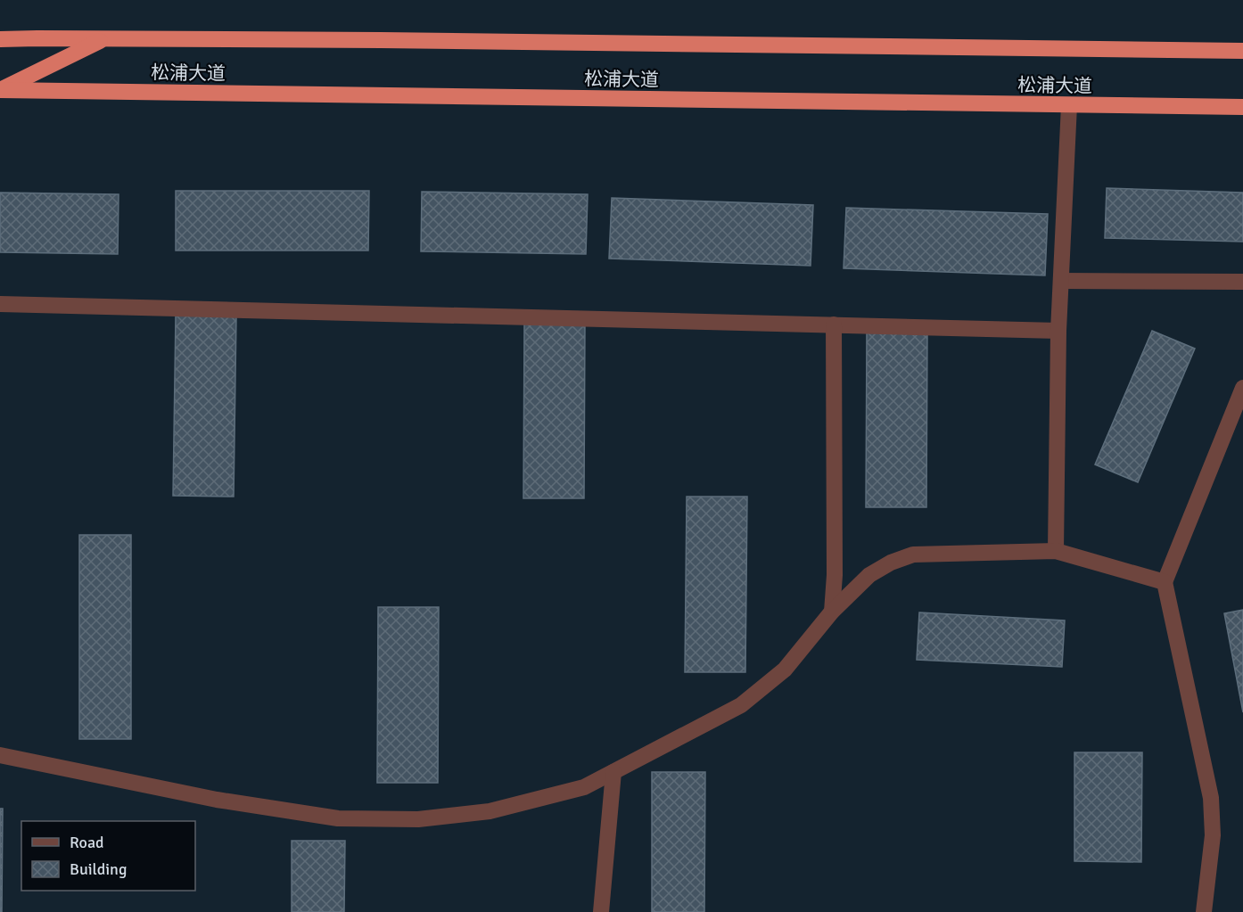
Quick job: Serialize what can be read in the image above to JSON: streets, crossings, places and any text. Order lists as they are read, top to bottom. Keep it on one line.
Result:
{"streets":{"highway":["松浦大道"]},"legend":["Road","Building"]}
